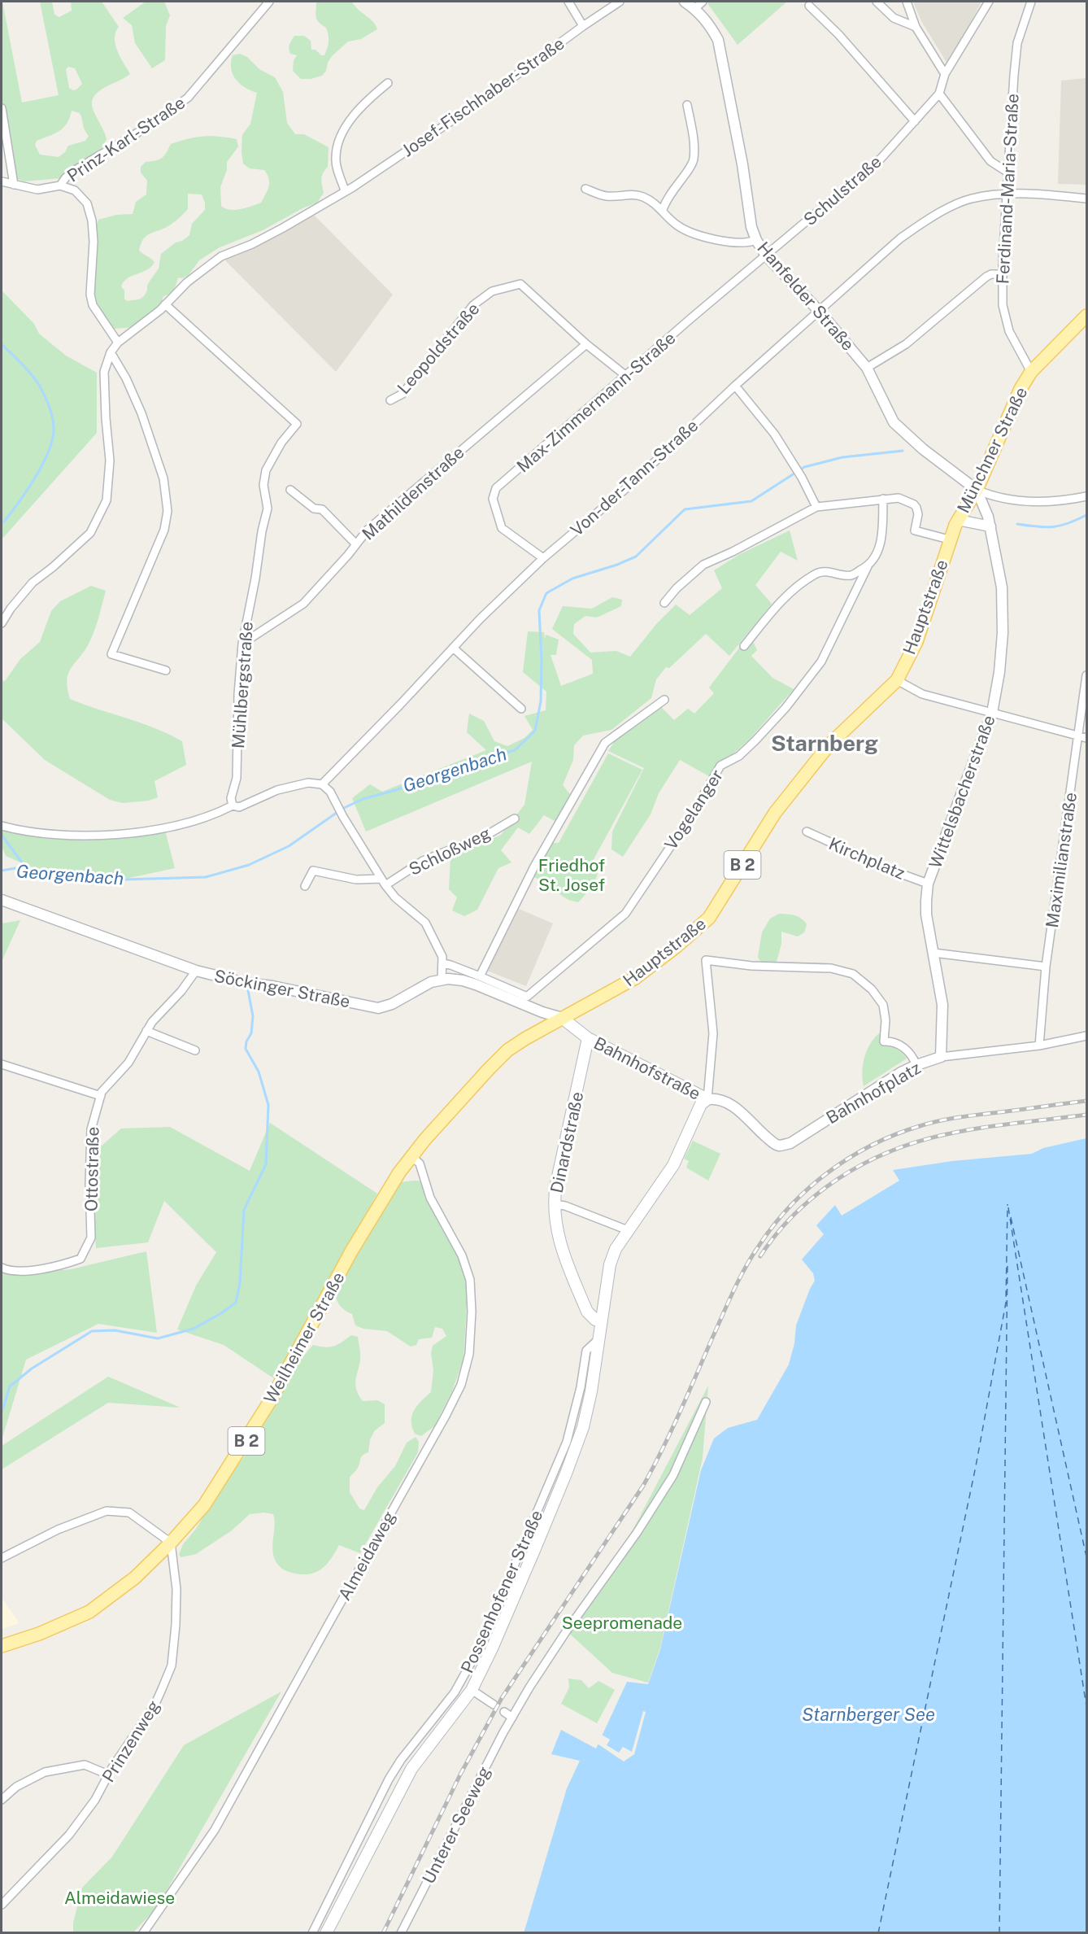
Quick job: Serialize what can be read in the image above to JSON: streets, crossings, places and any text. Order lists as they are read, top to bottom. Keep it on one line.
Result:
{"streets":{"main road":["Münchner Straße","Hauptstraße","B 2","Bahnhofstraße","Dinardstraße","Weilheimer Straße","Possenhofener Straße"],"street":["Josef-Fischhaber-Straße","Prinz-Karl-Straße","Ferdinand-Maria-Straße","Schulstraße","Hanfelder Straße","Leopoldstraße","Max-Zimmermann-Straße","Von-der-Tann-Straße","Mathildenstraße","Mühlbergstraße","Wittelsbacherstraße","Vogelanger","Schloßweg","Kirchplatz","Maximilianstraße","Söckinger Straße","Bahnhofplatz","Ottostraße","Almeidaweg","Prinzenweg","Unterer Seeweg"]},"crossings":[["Josef-Fischhaber-Straße","Mühlbergstraße"],["Ferdinand-Maria-Straße","Münchner Straße"],["Ferdinand-Maria-Straße","Von-der-Tann-Straße"],["Schulstraße","Hanfelder Straße"],["Schulstraße","Max-Zimmermann-Straße"],["Hanfelder Straße","Max-Zimmermann-Straße"],["Hanfelder Straße","Münchner Straße"],["Hanfelder Straße","Von-der-Tann-Straße"],["Hanfelder Straße","Wittelsbacherstraße"],["Leopoldstraße","Max-Zimmermann-Straße"],["Leopoldstraße","Mathildenstraße"],["Max-Zimmermann-Straße","Von-der-Tann-Straße"],["Münchner Straße","Hauptstraße"],["Mathildenstraße","Mühlbergstraße"],["Hauptstraße","Söckinger Straße"],["Hauptstraße","Bahnhofstraße"],["Hauptstraße","Weilheimer Straße"],["Wittelsbacherstraße","Kirchplatz"],["Wittelsbacherstraße","Bahnhofplatz"],["Maximilianstraße","Bahnhofplatz"],["Söckinger Straße","Bahnhofstraße"],["Söckinger Straße","Ottostraße"],["Söckinger Straße","Weilheimer Straße"],["Bahnhofstraße","Bahnhofplatz"],["Bahnhofstraße","Dinardstraße"],["Bahnhofstraße","Weilheimer Straße"],["Bahnhofstraße","Possenhofener Straße"],["Dinardstraße","Possenhofener Straße"],["Weilheimer Straße","Almeidaweg"],["Weilheimer Straße","Prinzenweg"]],"districts":["Starnberg"],"water":["Georgenbach","Starnberger See"],"parks":["Friedhof St. Josef","Seepromenade","Almeidawiese"]}
